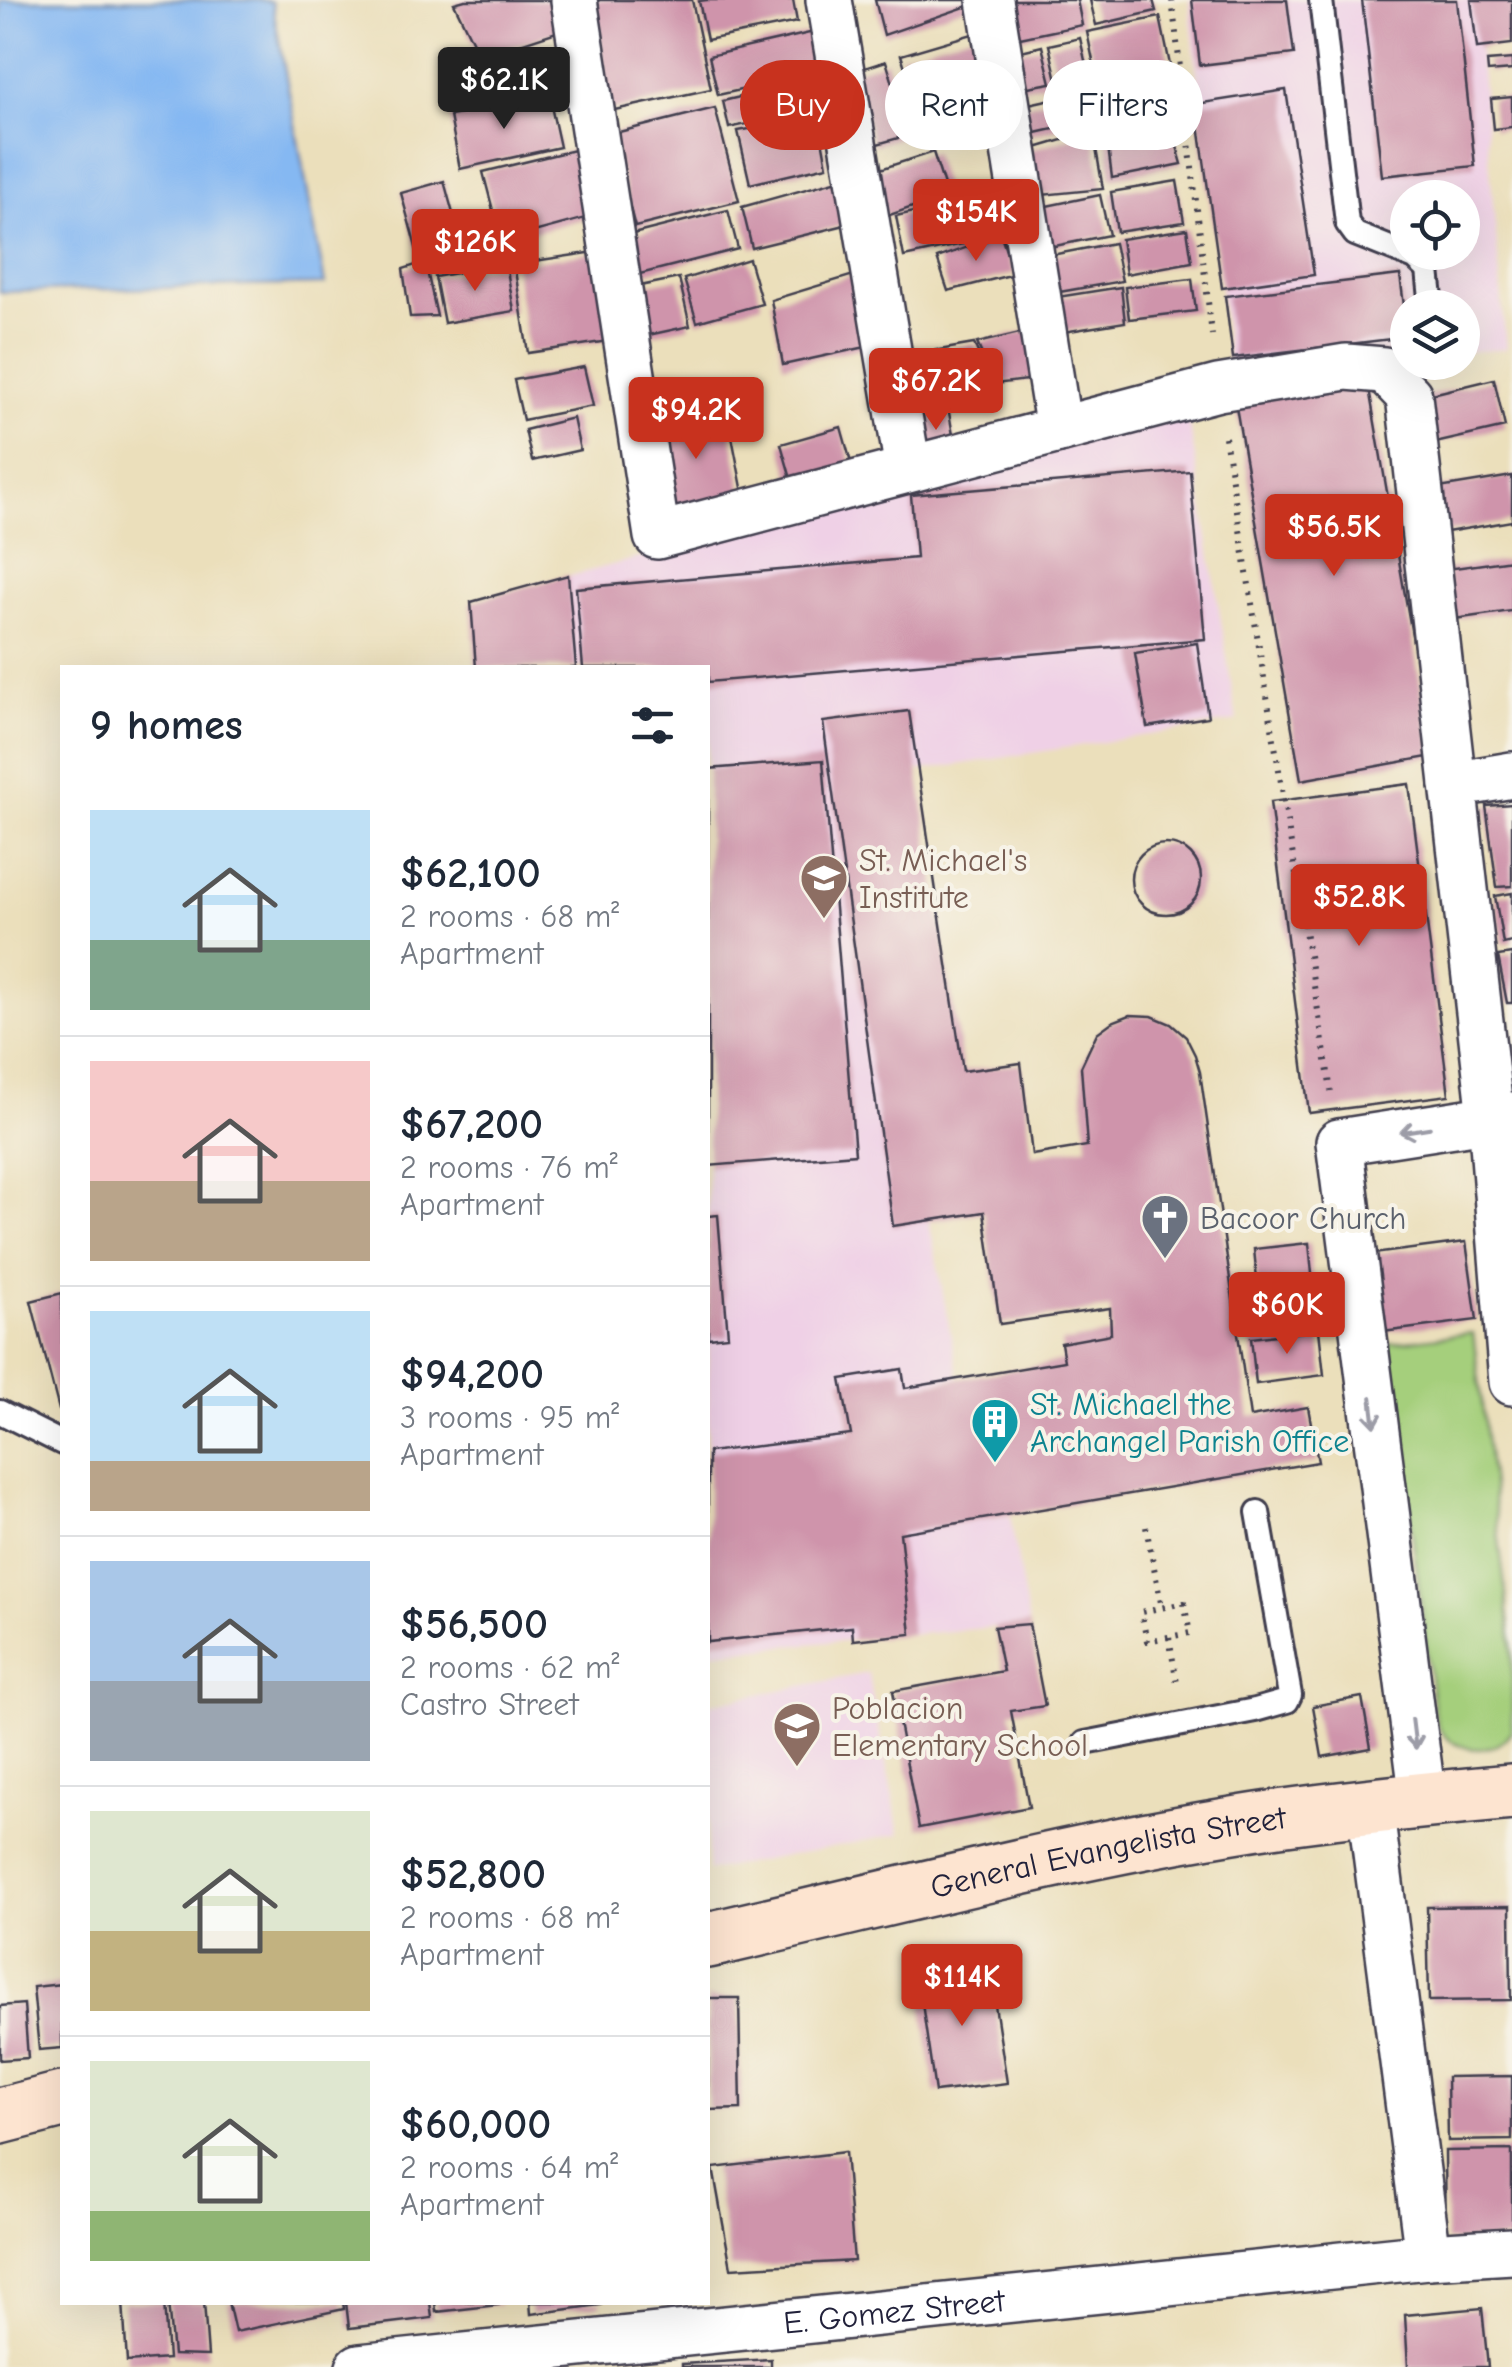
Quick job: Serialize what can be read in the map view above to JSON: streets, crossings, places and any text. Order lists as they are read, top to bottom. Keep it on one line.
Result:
{"streets":{"main road":["General Evangelista Street"],"street":["E. Gomez Street"]},"places":{"school or university":["St. Michael's Institute","Poblacion Elementary School"],"church":["Bacoor Church"],"building":["St. Michael the Archangel Parish Office"]},"page":{"price":["$62.1K","$154K","$126K","$67.2K","$94.2K","$56.5K","$52.8K","$60K","$114K"],"chip":["Buy","Rent","Filters"],"heading":"9 homes","list":[{"name":"$62,100","note":"2 rooms · 68 m² · Apartment"},{"name":"$67,200","note":"2 rooms · 76 m² · Apartment"},{"name":"$94,200","note":"3 rooms · 95 m² · Apartment"},{"name":"$56,500","note":"2 rooms · 62 m² · Castro Street"},{"name":"$52,800","note":"2 rooms · 68 m² · Apartment"},{"name":"$60,000","note":"2 rooms · 64 m² · Apartment"}]}}
